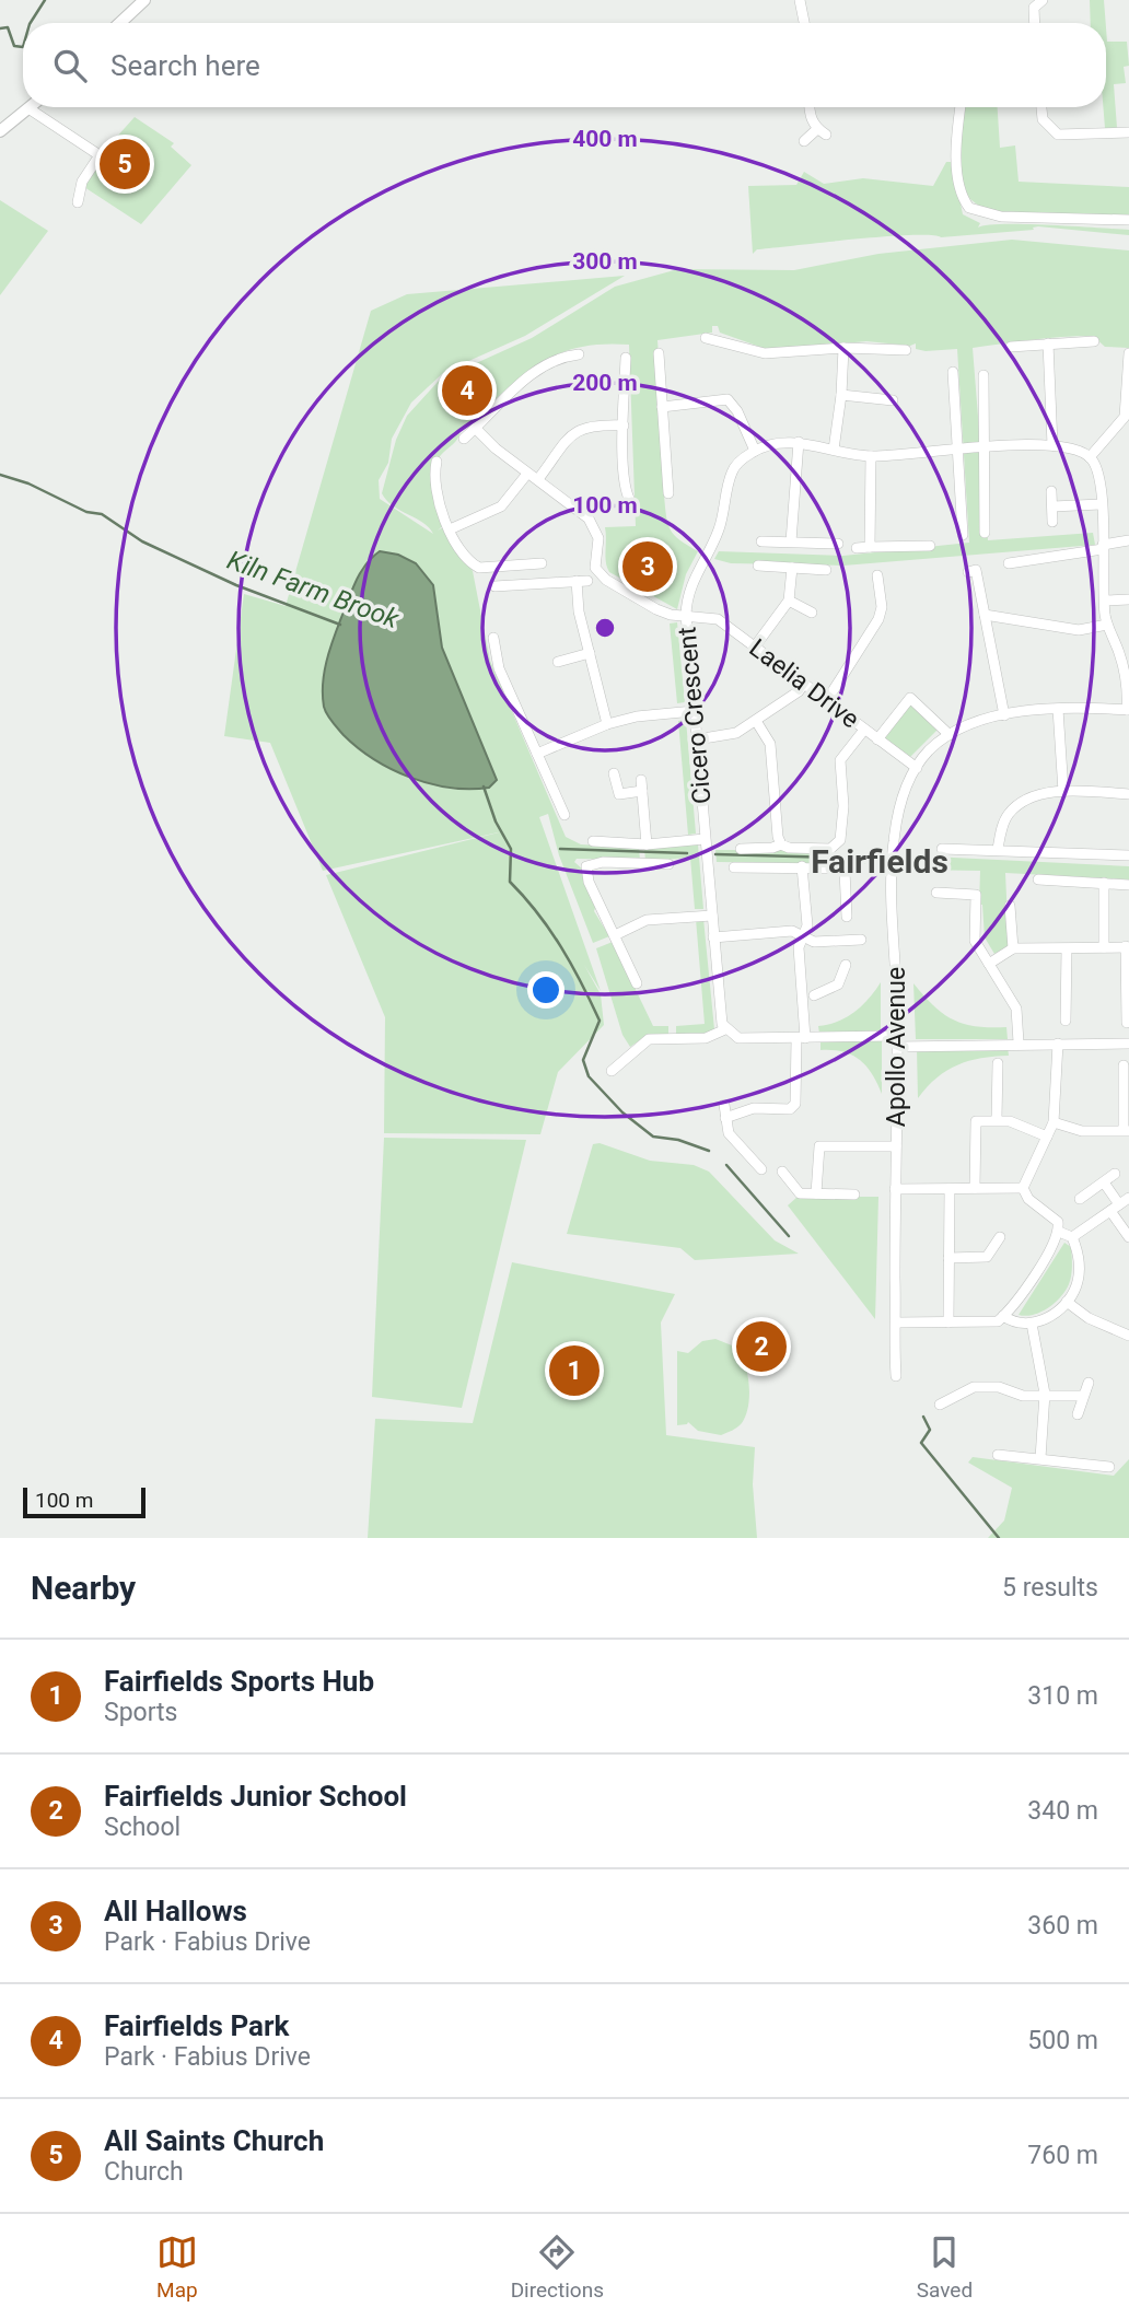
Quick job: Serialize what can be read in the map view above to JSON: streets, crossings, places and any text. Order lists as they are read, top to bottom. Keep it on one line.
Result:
{"streets":{"street":["Laelia Drive","Cicero Crescent","Apollo Avenue"]},"crossings":[["Laelia Drive","Cicero Crescent"],["Laelia Drive","Apollo Avenue"]],"districts":["Fairfields"],"water":["Kiln Farm Brook"],"scale_bar":"100 m","page":{"search":"Search here","pins":["5","4","3","2","1"],"scale":"100 m","heading":["Nearby","5 results"],"list":[{"mark":"1","name":"Fairfields Sports Hub","note":"Sports","value":"310 m"},{"mark":"2","name":"Fairfields Junior School","note":"School","value":"340 m"},{"mark":"3","name":"All Hallows","note":"Park · Fabius Drive","value":"360 m"},{"mark":"4","name":"Fairfields Park","note":"Park · Fabius Drive","value":"500 m"},{"mark":"5","name":"All Saints Church","note":"Church","value":"760 m"}],"nav":["Map","Directions","Saved"]},"rings":["400 m","300 m","200 m","100 m"]}
